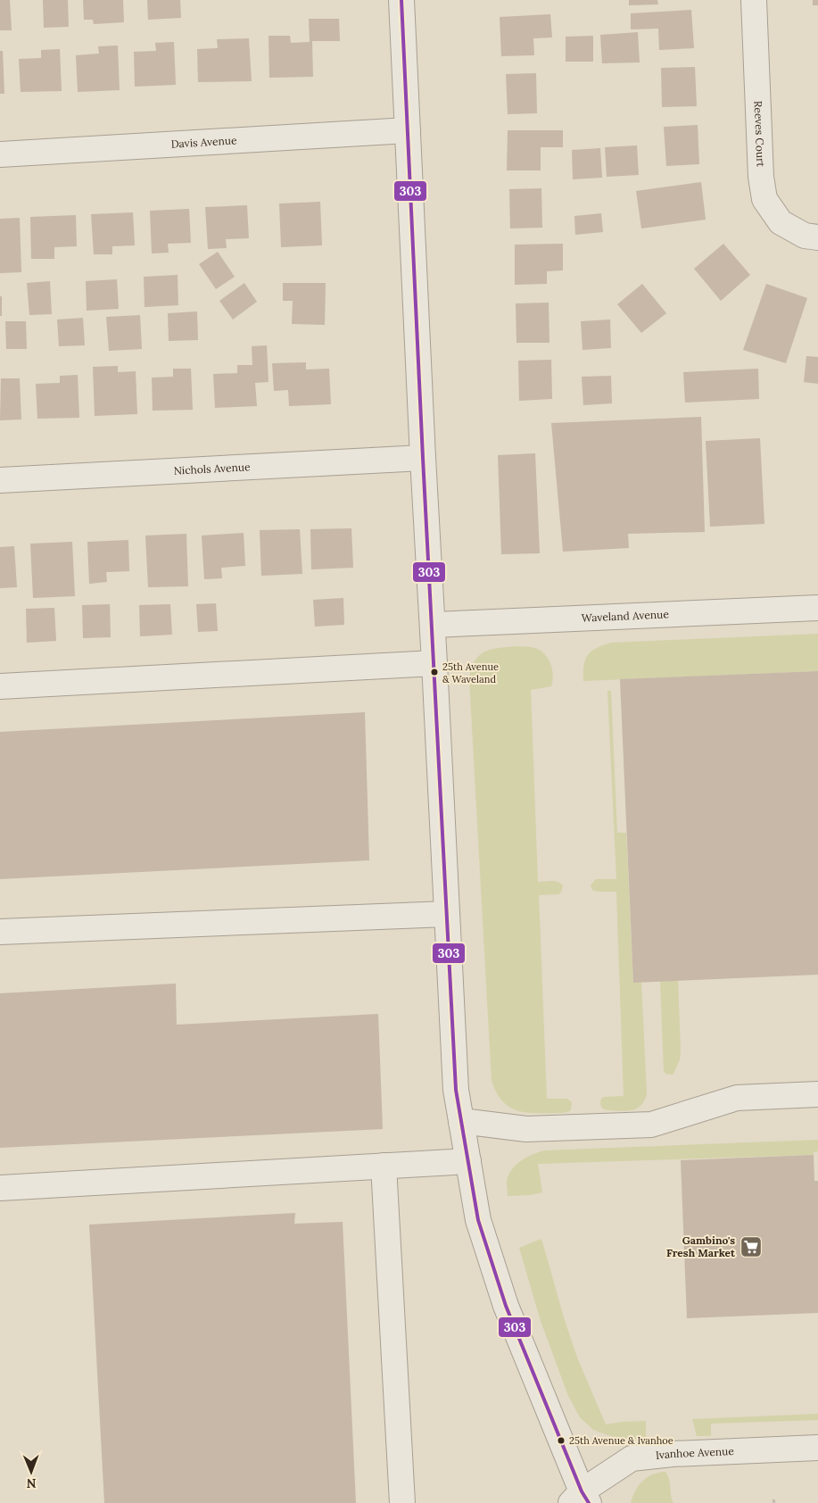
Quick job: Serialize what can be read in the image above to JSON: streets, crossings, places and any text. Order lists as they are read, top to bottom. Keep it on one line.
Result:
{"streets":{"street":["Reeves Court","Davis Avenue","Nichols Avenue","Waveland Avenue","Ivanhoe Avenue"]},"places":{"other":["25th Avenue & Waveland","25th Avenue & Ivanhoe"],"supermarket":["Gambino's Fresh Market"]},"lines":["transit line 303"],"north":"bottom"}
